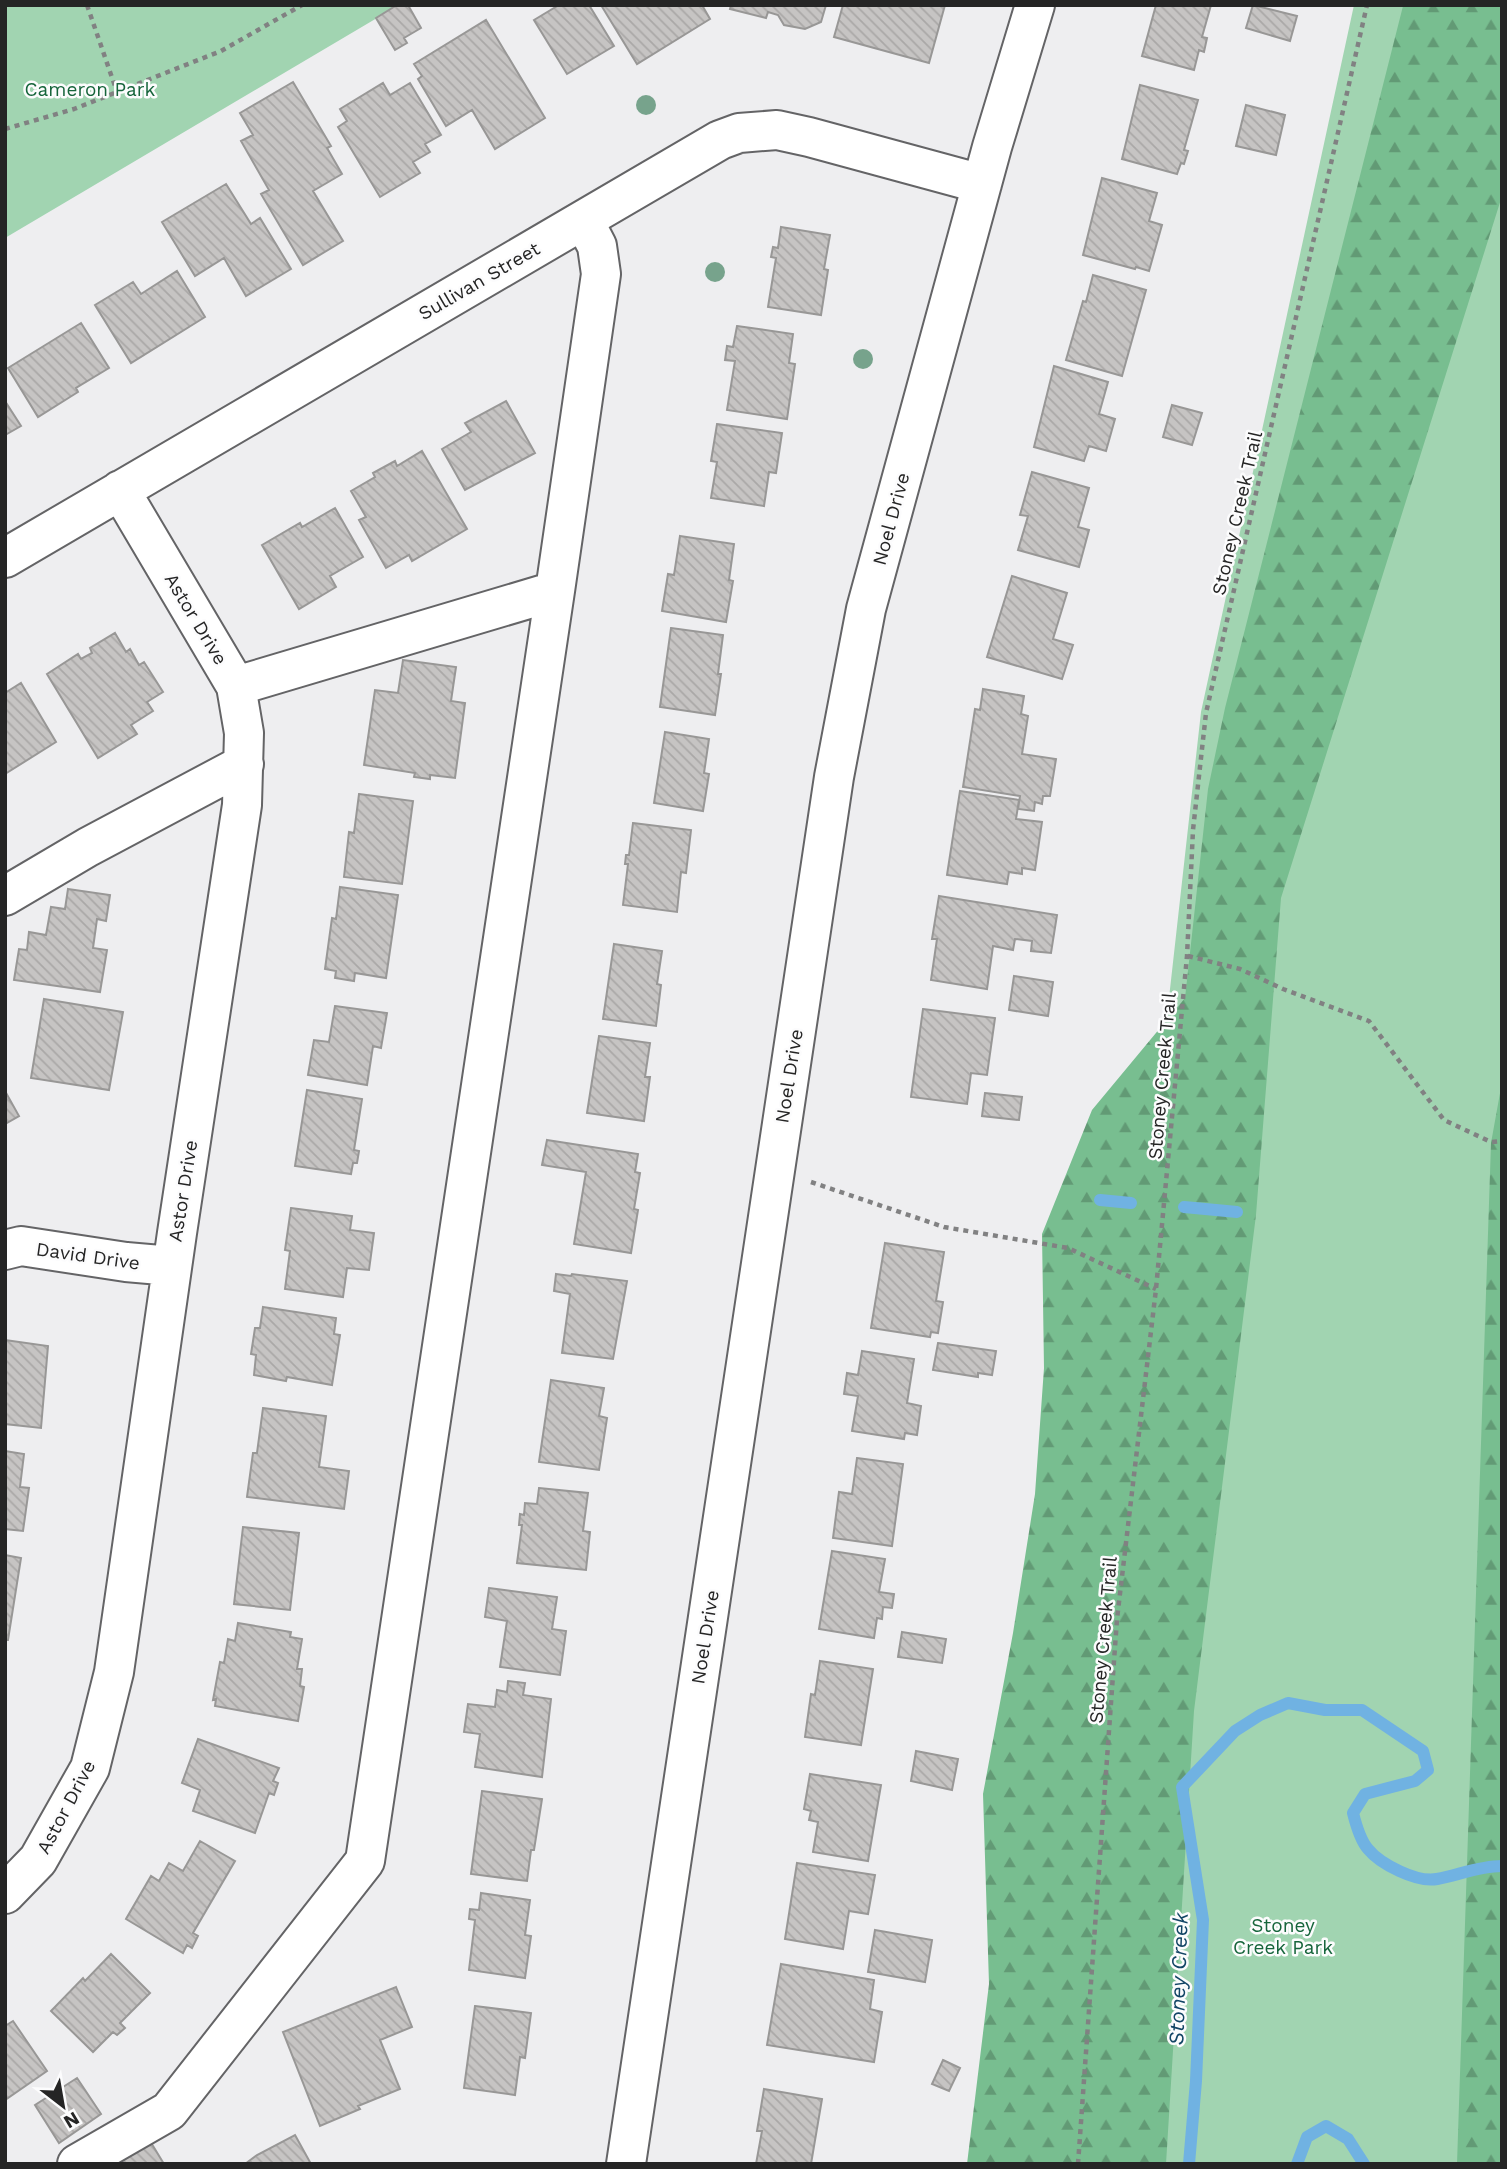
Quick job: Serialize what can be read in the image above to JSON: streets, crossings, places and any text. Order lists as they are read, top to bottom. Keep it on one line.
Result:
{"streets":{"street":["Sullivan Street","Noel Drive","Astor Drive","David Drive"],"path":["Stoney Creek Trail"]},"crossings":[["Sullivan Street","Noel Drive"],["Sullivan Street","Astor Drive"],["Astor Drive","David Drive"]],"water":["Stoney Creek"],"parks":["Cameron Park","Stoney Creek Park"],"north":"bottom right"}
